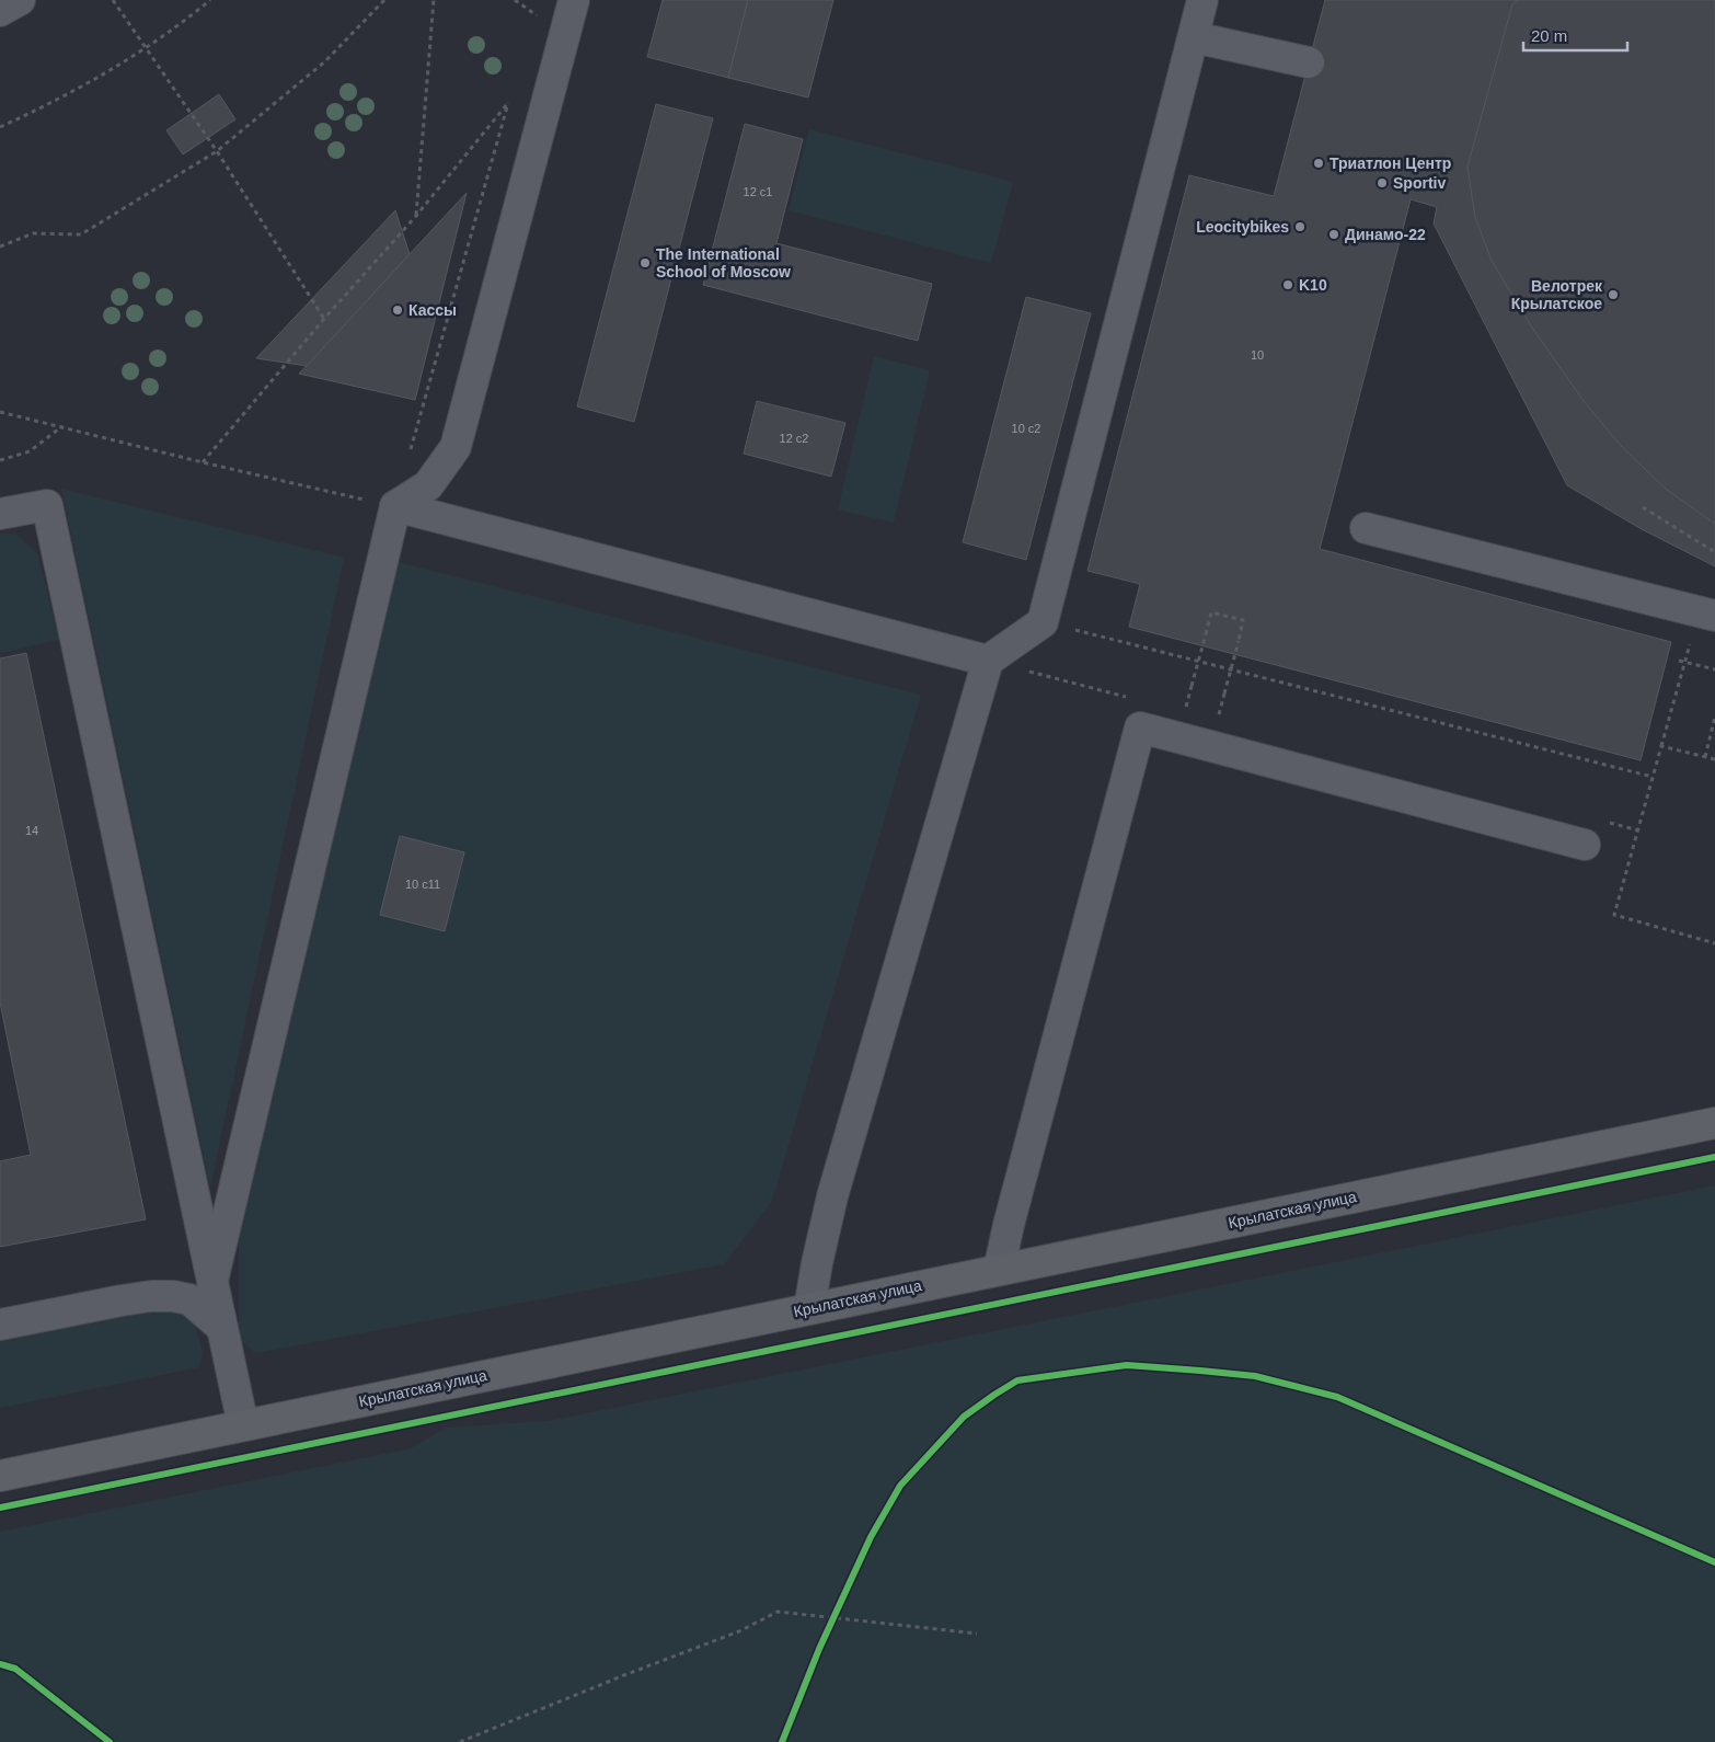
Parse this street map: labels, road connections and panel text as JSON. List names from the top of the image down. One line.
{"streets":{"main road":["Крылатская улица"]},"places":["Триатлон Центр","Sportiv","Leocitybikes","Динамо-22","The International School of Moscow","K10","Велотрек Крылатское","Кассы"],"house_numbers":["12 с1","10","10 с2","12 с2","14","10 с11"],"scale_bar":"20 m"}
